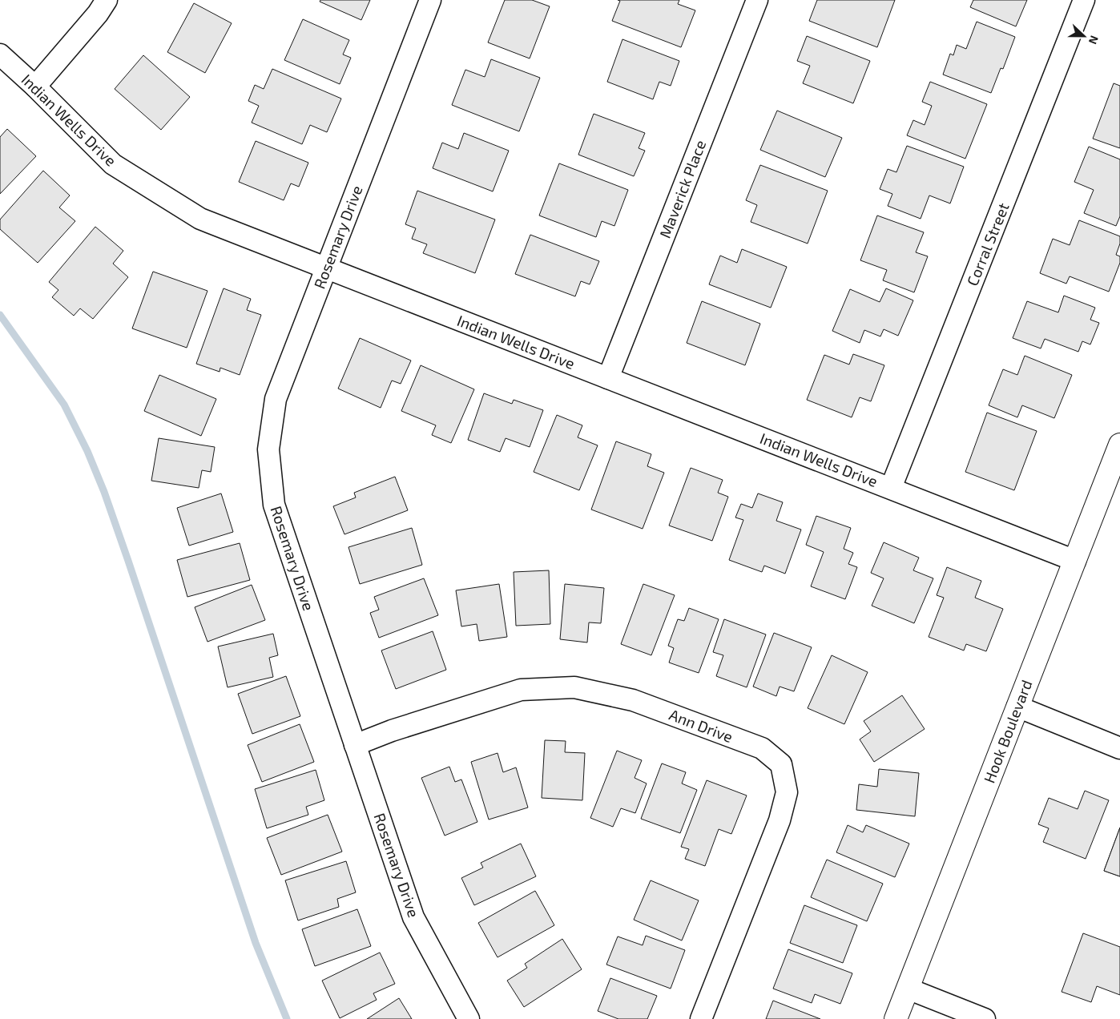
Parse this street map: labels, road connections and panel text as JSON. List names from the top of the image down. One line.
{"streets":{"main road":["Hook Boulevard"],"street":["Indian Wells Drive","Maverick Place","Rosemary Drive","Corral Street","Ann Drive"]},"crossings":[["Indian Wells Drive","Maverick Place"],["Indian Wells Drive","Rosemary Drive"],["Indian Wells Drive","Corral Street"],["Indian Wells Drive","Hook Boulevard"],["Rosemary Drive","Ann Drive"]],"north":"right"}
